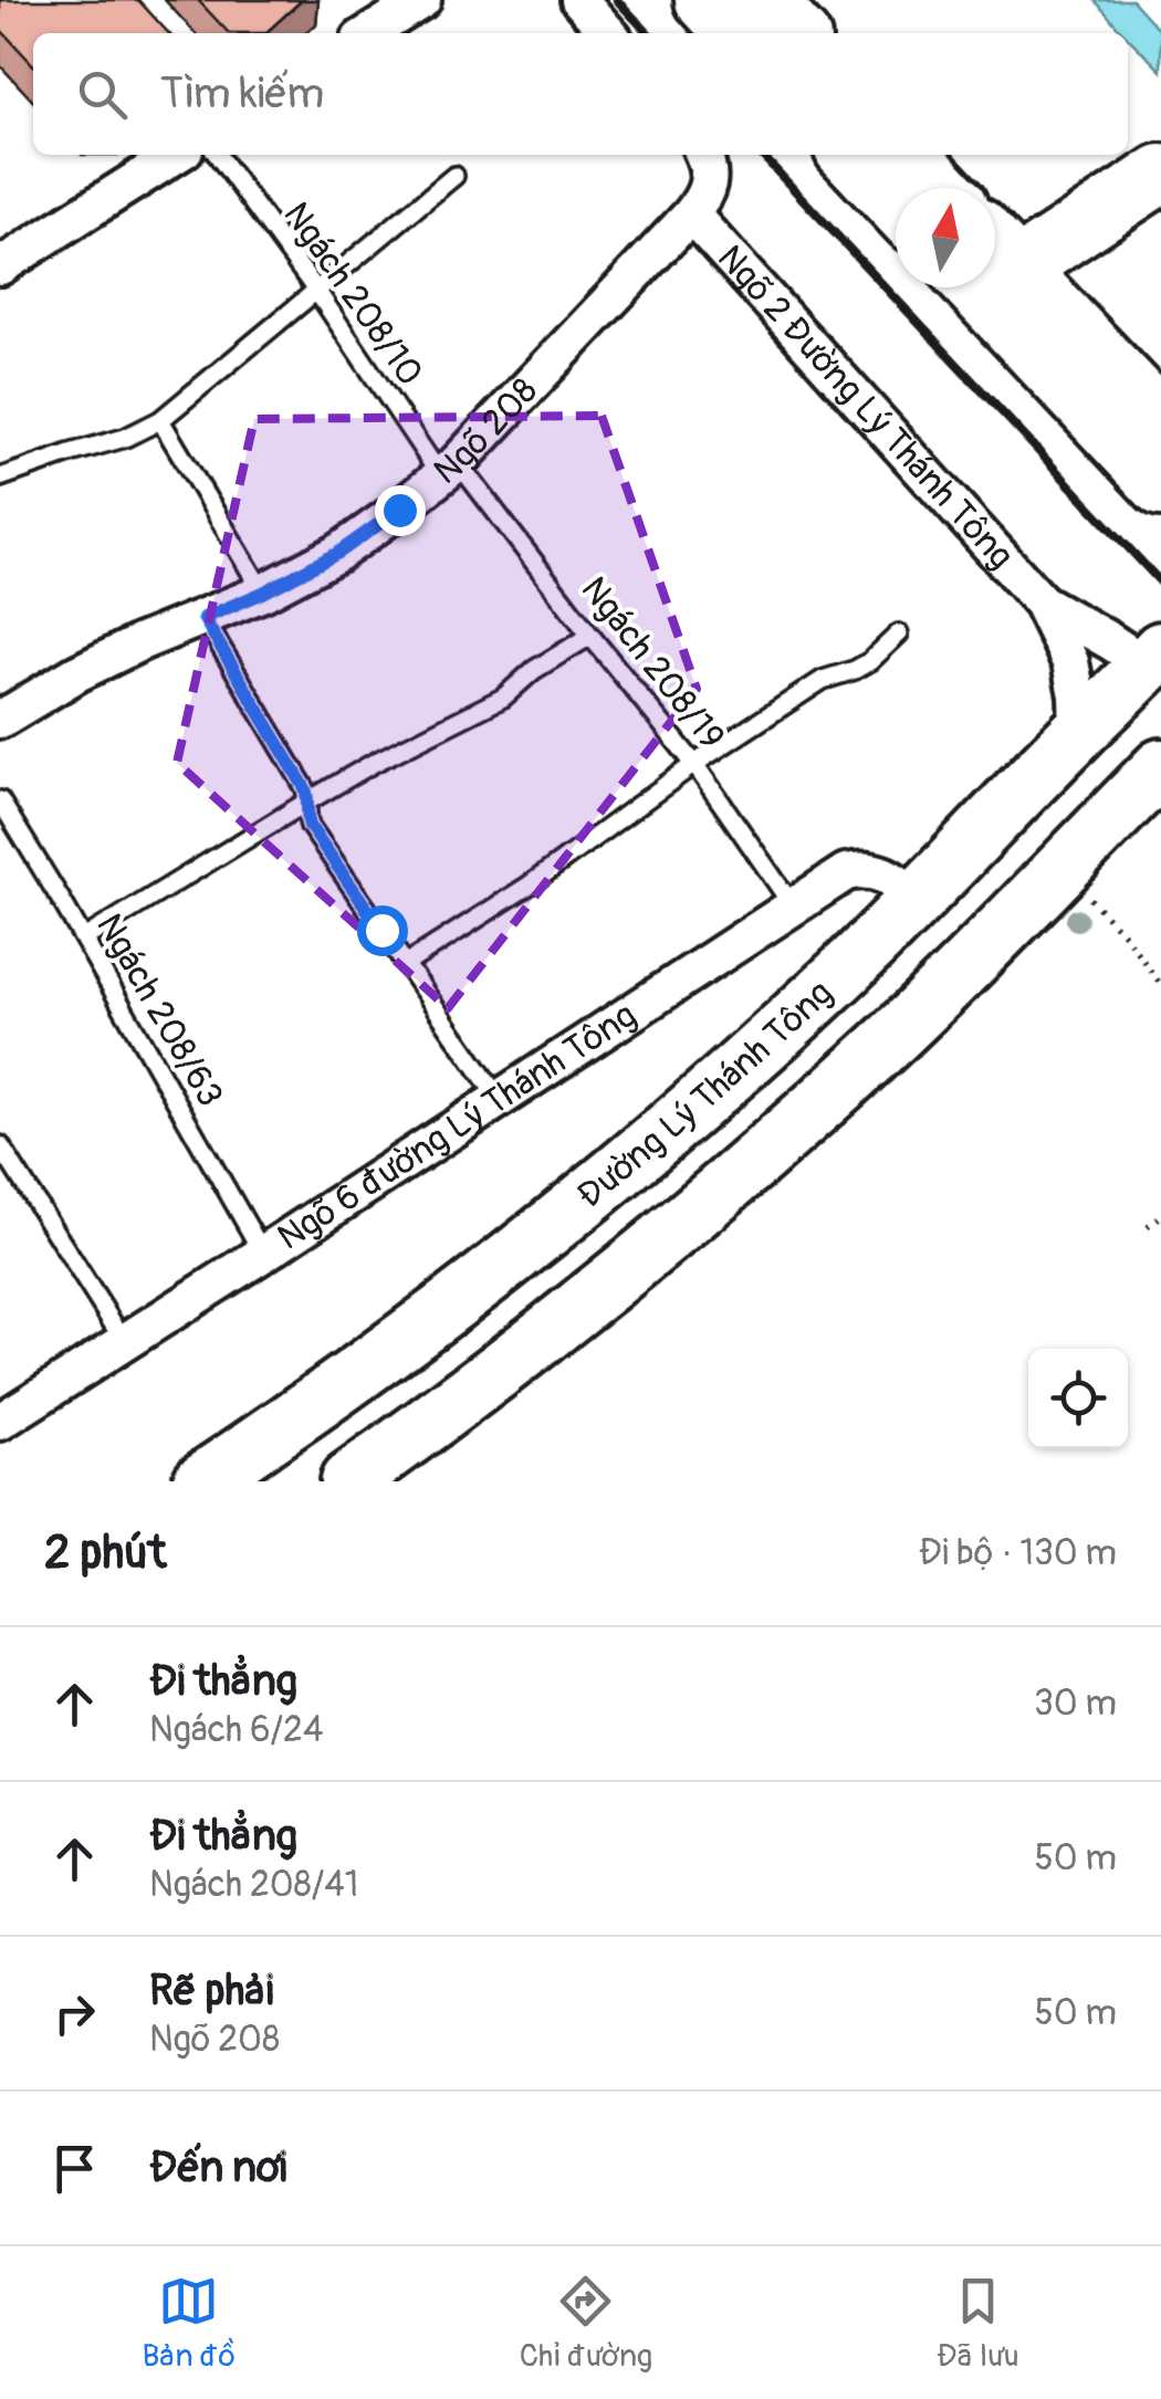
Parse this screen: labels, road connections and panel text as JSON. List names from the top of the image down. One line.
{"streets":{"main road":["Đường Lý Thánh Tông"],"street":["Ngõ 2 Đường Lý Thánh Tông","Ngõ 208","Ngõ 6 đường Lý Thánh Tông"],"lane":["Ngách 208/10","Ngách 208/19","Ngách 208/63"]},"crossings":[["Ngách 208/10","Ngõ 208"],["Ngách 208/10","Ngách 208/19"],["Ngõ 2 Đường Lý Thánh Tông","Ngõ 208"],["Ngõ 2 Đường Lý Thánh Tông","Đường Lý Thánh Tông"],["Ngõ 208","Ngách 208/19"],["Ngách 208/19","Ngõ 6 đường Lý Thánh Tông"],["Ngách 208/63","Ngõ 6 đường Lý Thánh Tông"],["Đường Lý Thánh Tông","Ngõ 6 đường Lý Thánh Tông"]],"north":"top","page":{"search":"Tìm kiếm","heading":["2 phút","Đi bộ · 130 m"],"list":[["Đi thẳng","Ngách 6/24","30 m"],["Đi thẳng","Ngách 208/41","50 m"],["Rẽ phải","Ngõ 208","50 m"],"Đến nơi"],"nav":["Bản đồ","Chỉ đường","Đã lưu"]}}
